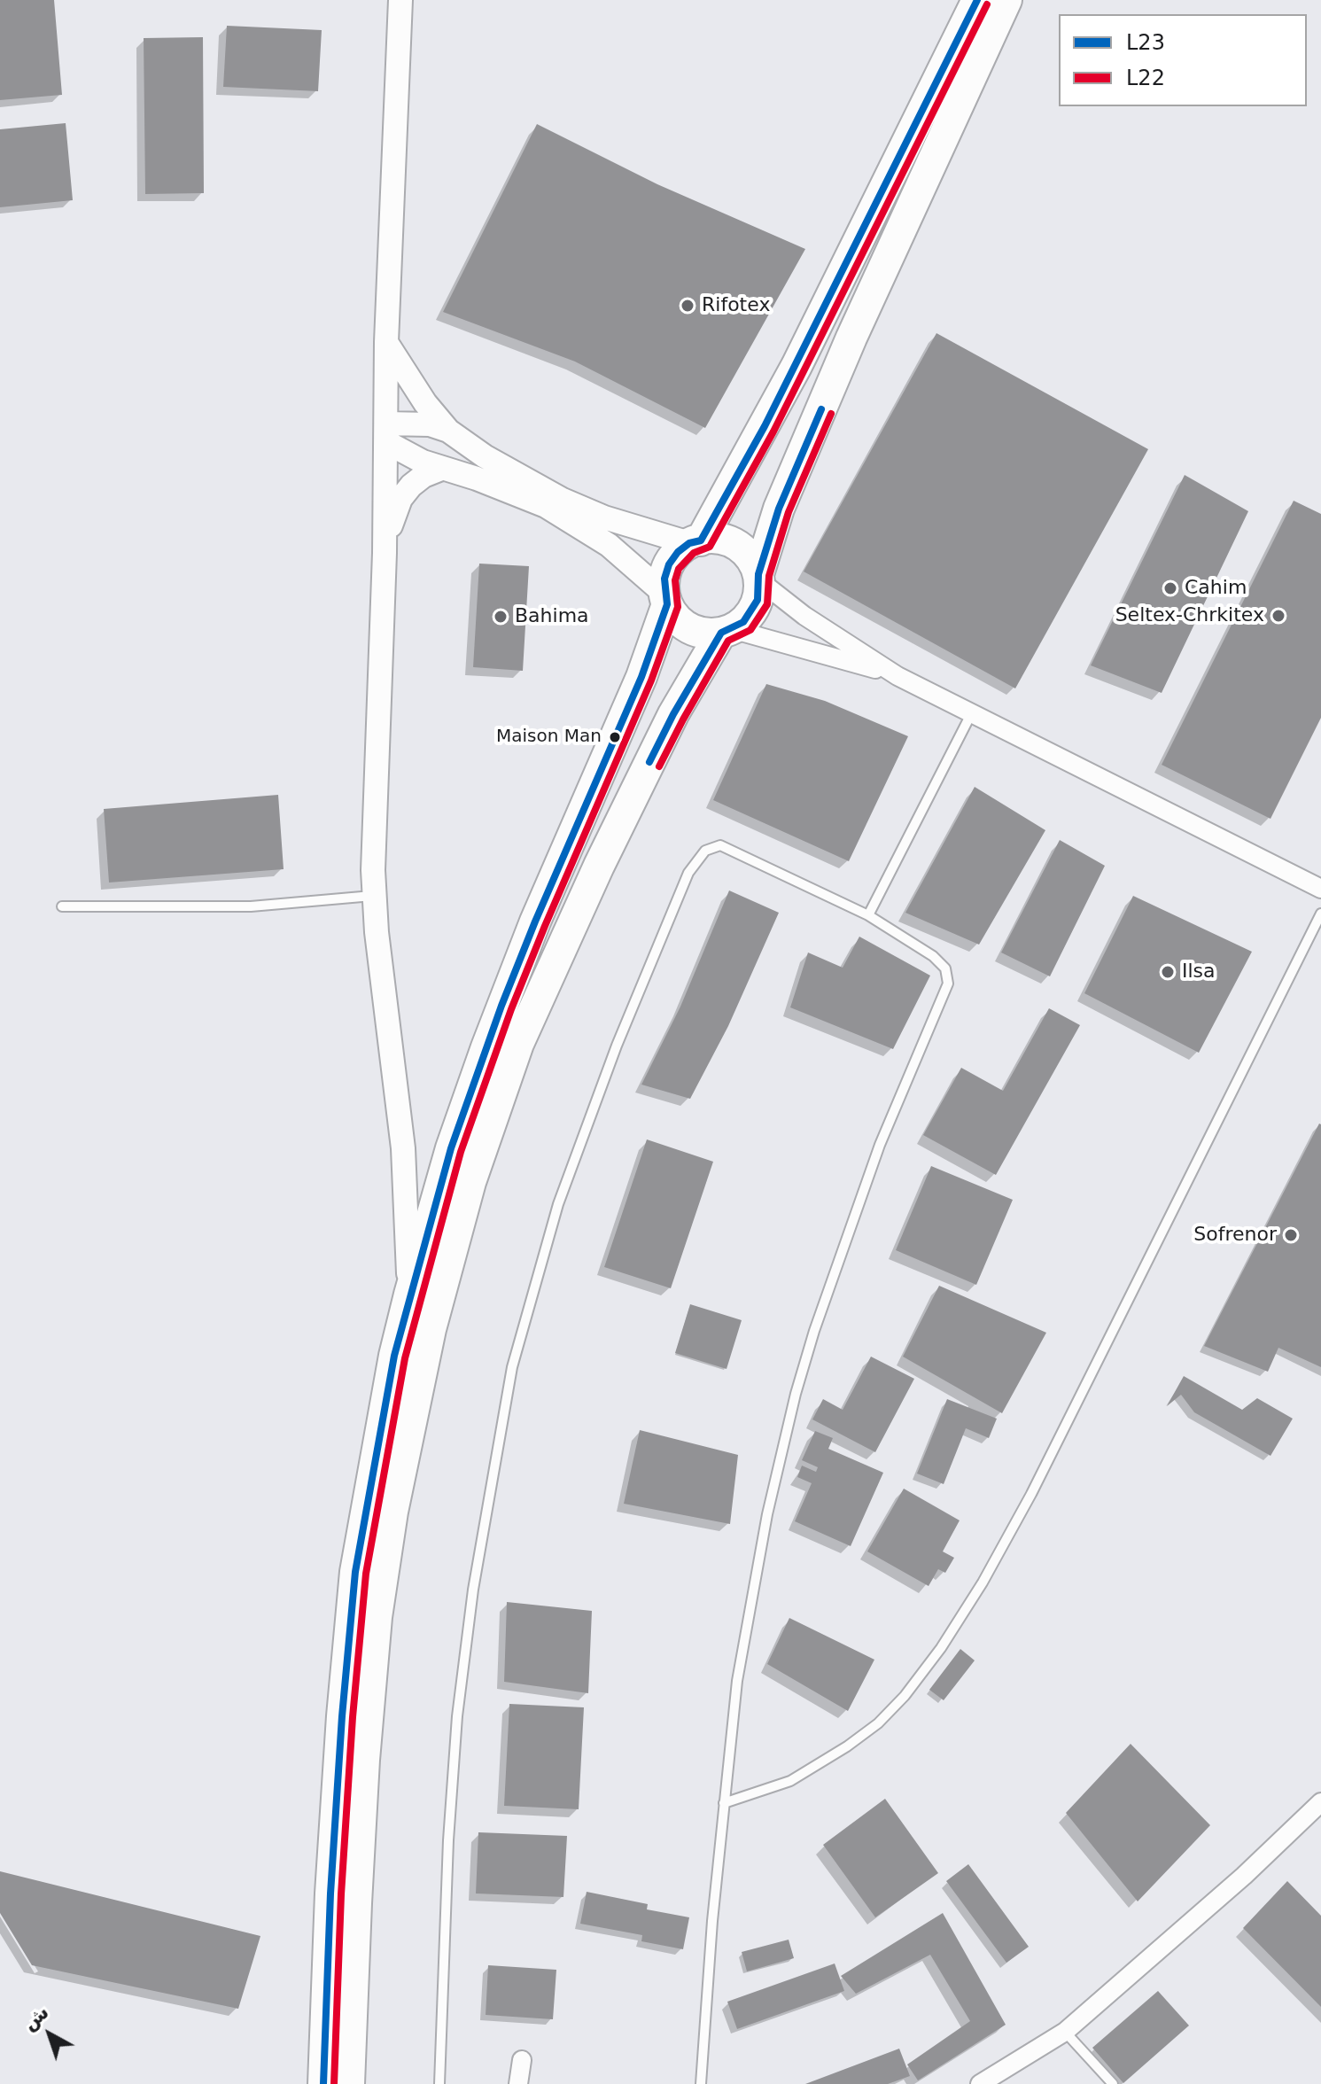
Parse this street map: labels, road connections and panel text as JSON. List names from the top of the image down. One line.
{"places":["Rifotex","Cahim","Seltex-Chrkitex","Bahima","Maison Man","Ilsa","Sofrenor"],"lines":["transit line L23","transit line L22"],"legend":["L23","L22"],"north":"top left"}
